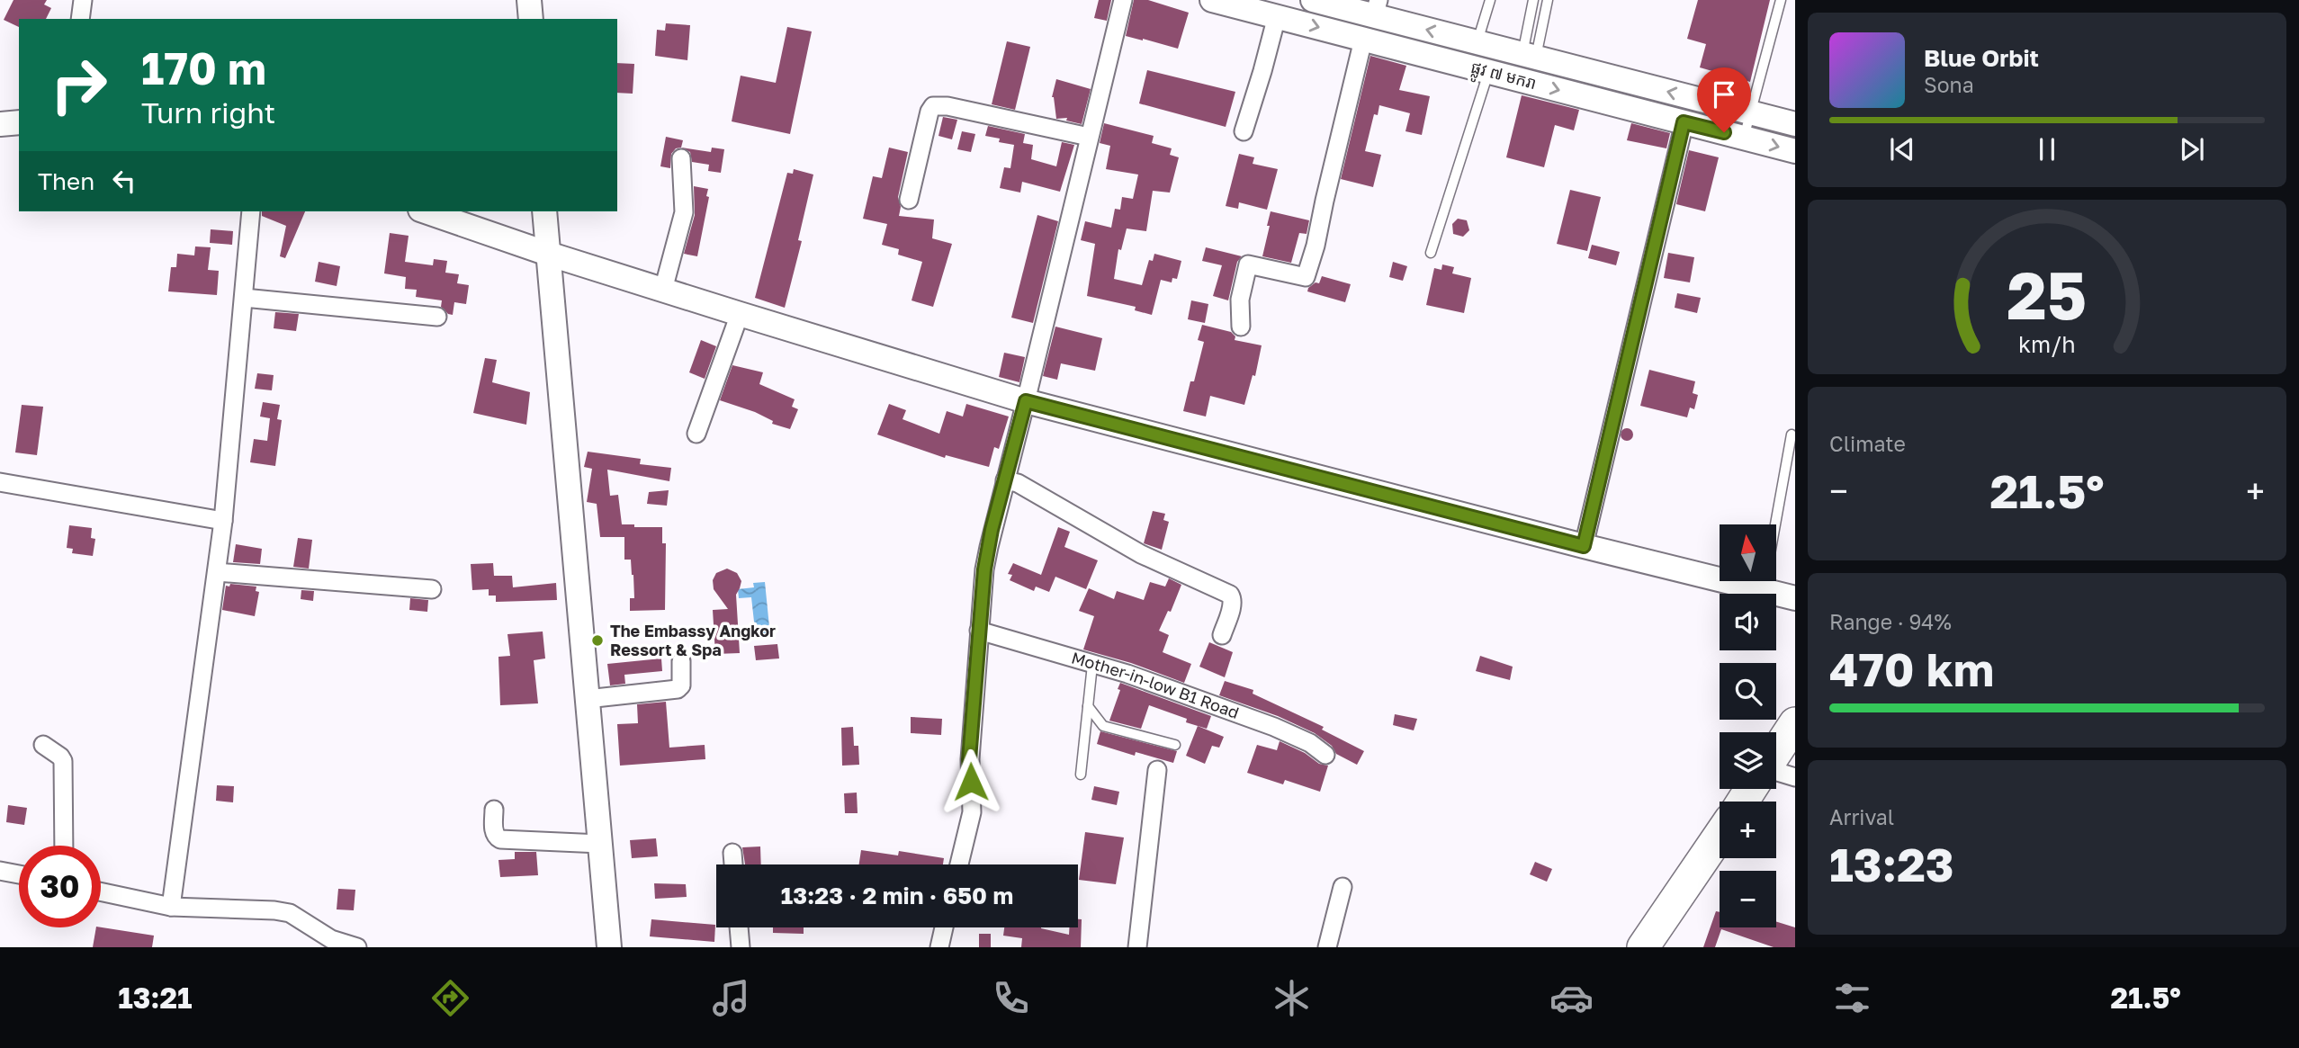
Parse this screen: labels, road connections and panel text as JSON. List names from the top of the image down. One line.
{"streets":{"street":["ផ្លូវ ៧ មករា","Mother-in-low B1 Road"]},"places":["The Embassy Angkor Ressort & Spa"],"north":"top","page":{"turn":["170 m","Turn right"],"song":["Blue Orbit","Sona"],"then":"Then","tile":["Climate",["Range · 94%","470 km"],["Arrival","13:23"]],"heat":["−","21.5°","+"],"map_buttons":["+","−"],"limit":"30","trip":"13:23 · 2 min · 650 m","tabs":["13:21","21.5°"],"gauge":["25","km/h"]}}
